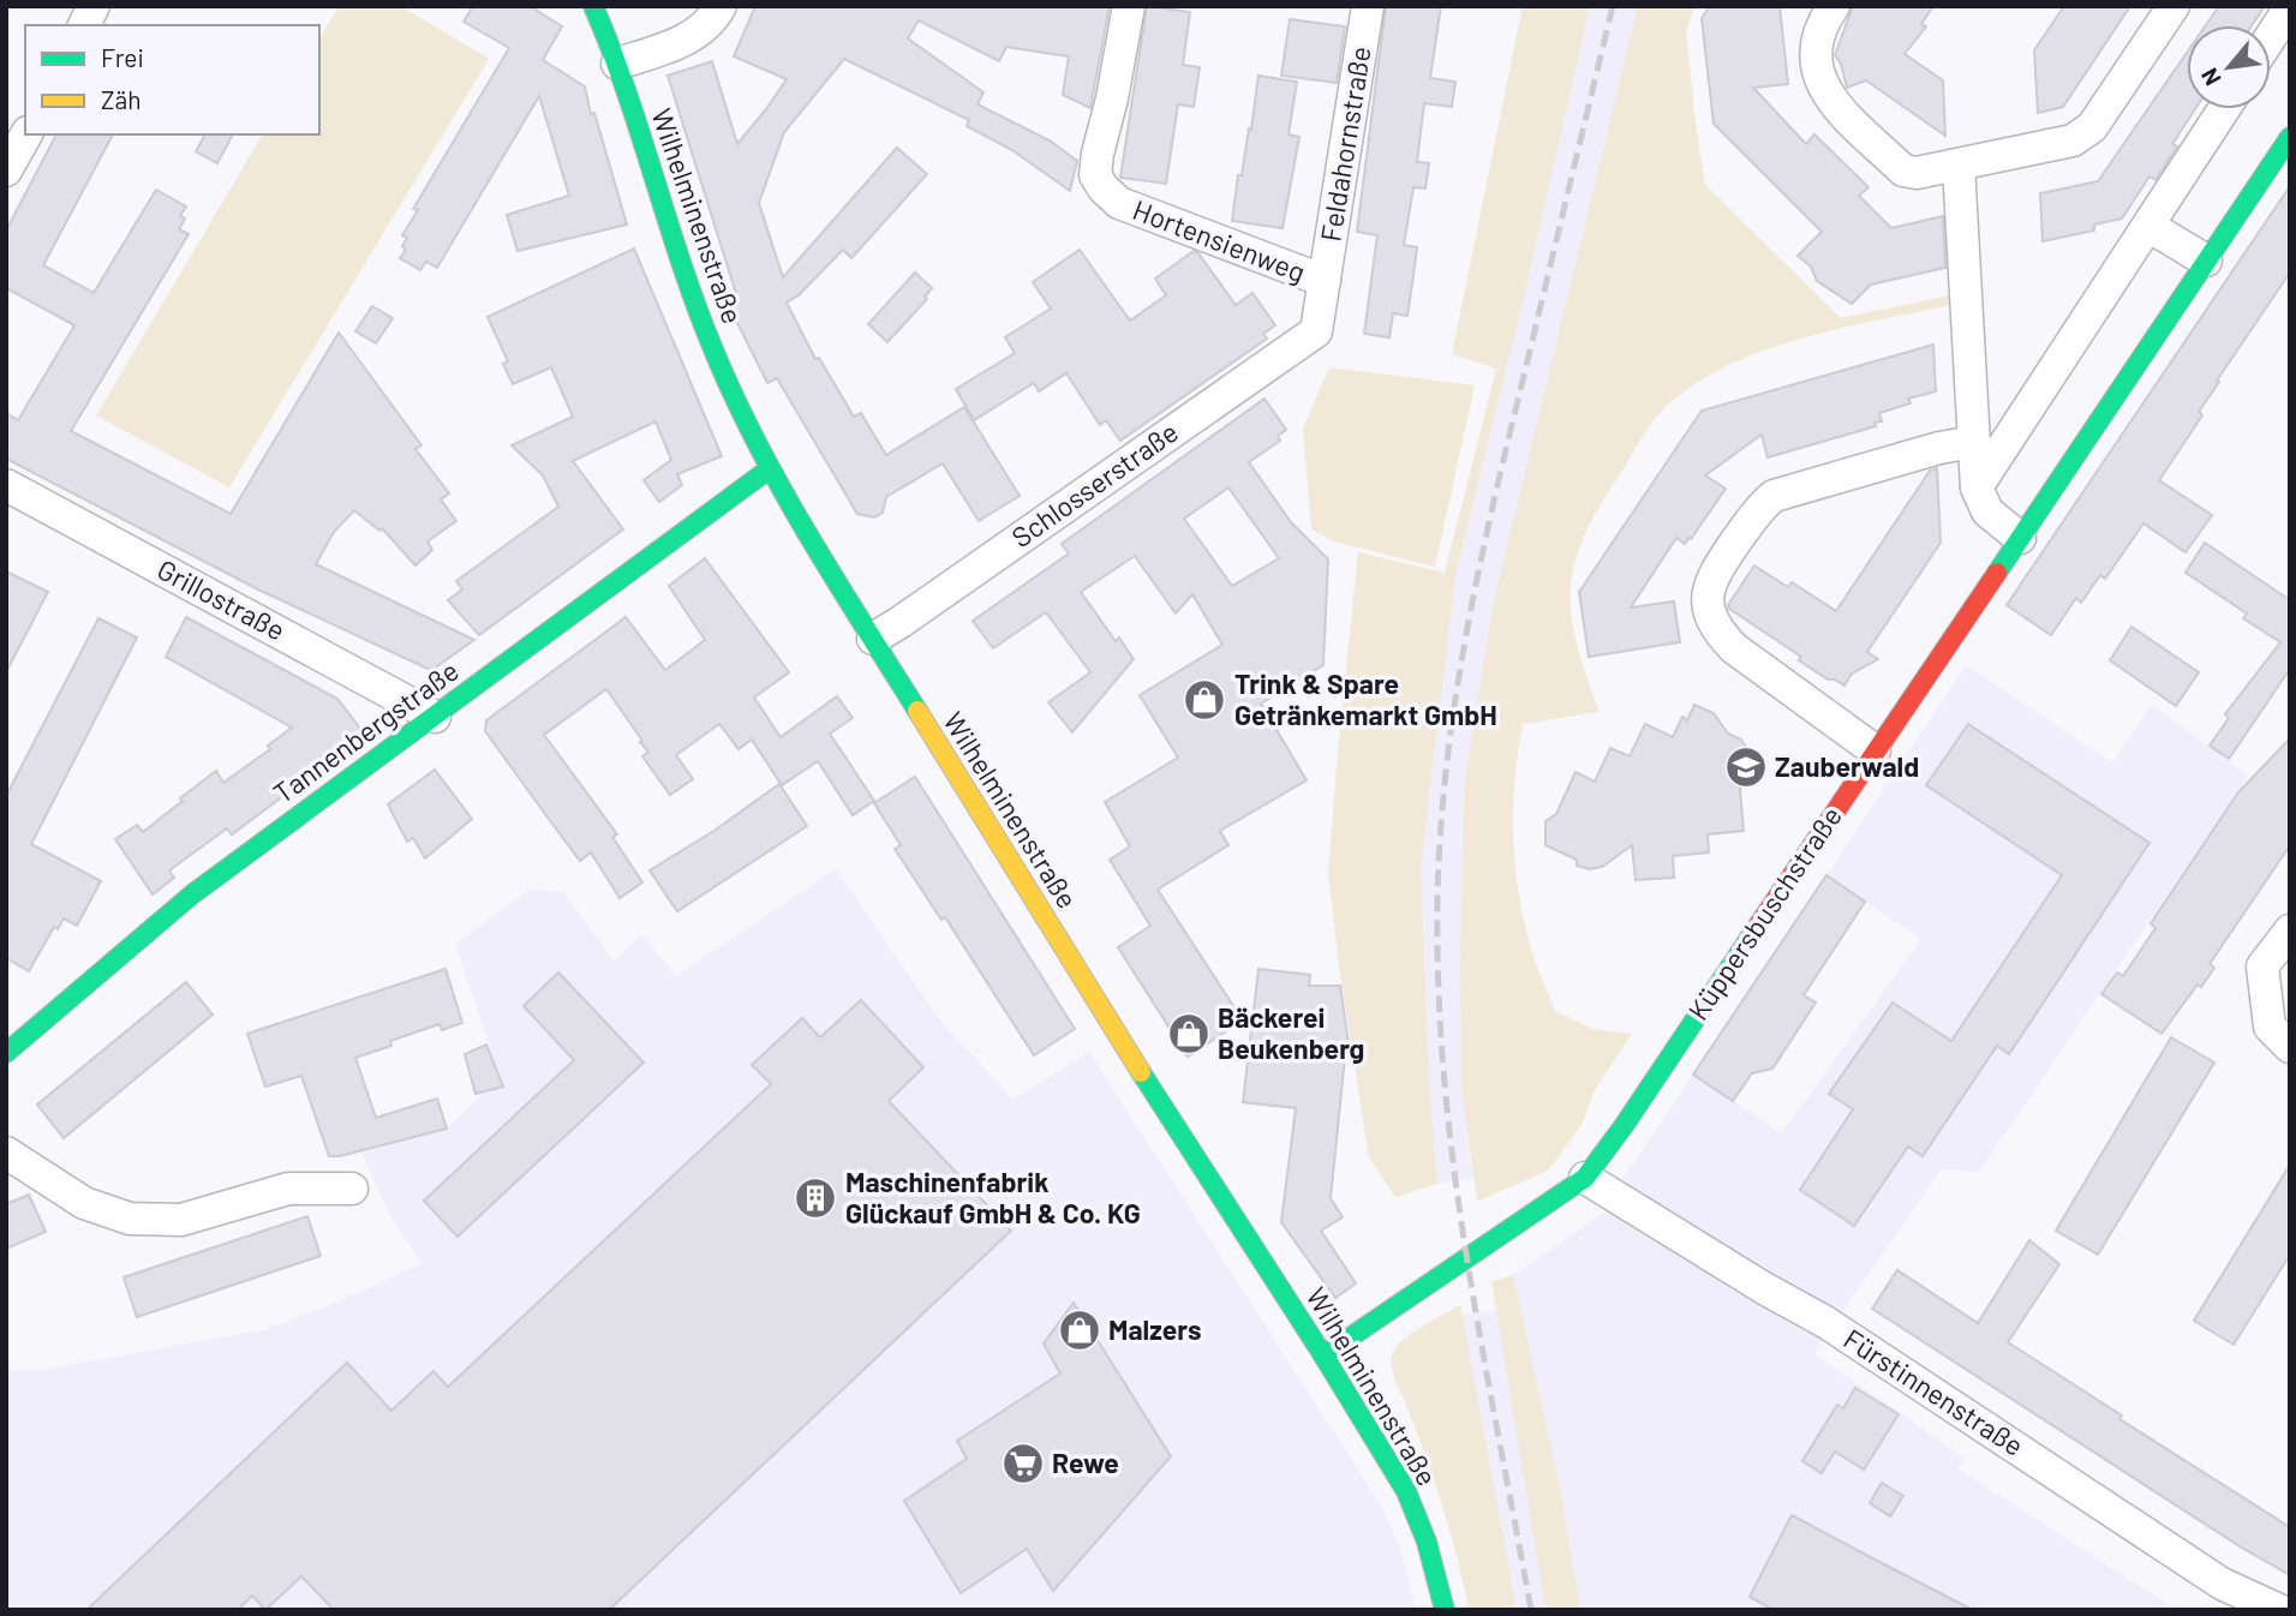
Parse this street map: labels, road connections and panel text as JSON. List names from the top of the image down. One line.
{"streets":{"street":["Feldahornstraße","Wilhelminenstraße","Hortensienweg","Schlosserstraße","Grillostraße","Tannenbergstraße","Küppersbuschstraße","Fürstinnenstraße"]},"crossings":[["Feldahornstraße","Hortensienweg"],["Feldahornstraße","Schlosserstraße"],["Wilhelminenstraße","Schlosserstraße"],["Wilhelminenstraße","Tannenbergstraße"],["Wilhelminenstraße","Küppersbuschstraße"],["Grillostraße","Tannenbergstraße"],["Küppersbuschstraße","Fürstinnenstraße"]],"places":{"shop":["Trink & Spare Getränkemarkt GmbH","Bäckerei Beukenberg","Malzers"],"school or university":["Zauberwald"],"building":["Maschinenfabrik Glückauf GmbH & Co. KG"],"supermarket":["Rewe"]},"legend":["Frei","Zäh"],"north":"bottom left"}
